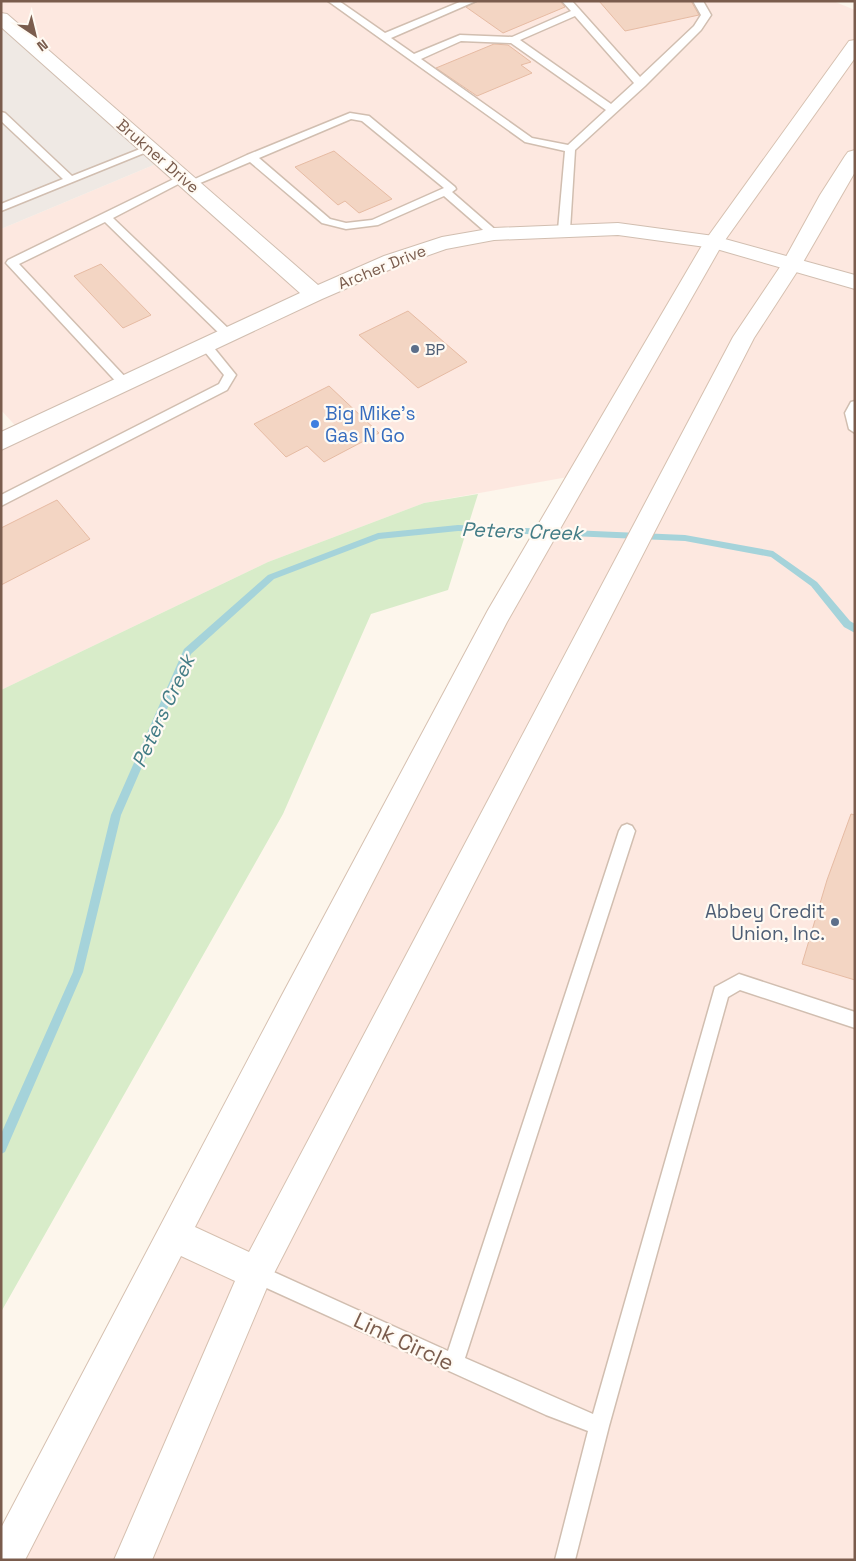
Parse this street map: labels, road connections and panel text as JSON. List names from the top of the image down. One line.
{"streets":{"main road":["Brukner Drive","Archer Drive"],"lane":["Link Circle"]},"crossings":[["Brukner Drive","Archer Drive"]],"water":["Peters Creek"],"places":["BP","Big Mike's Gas N Go","Abbey Credit Union, Inc."],"north":"bottom right"}
